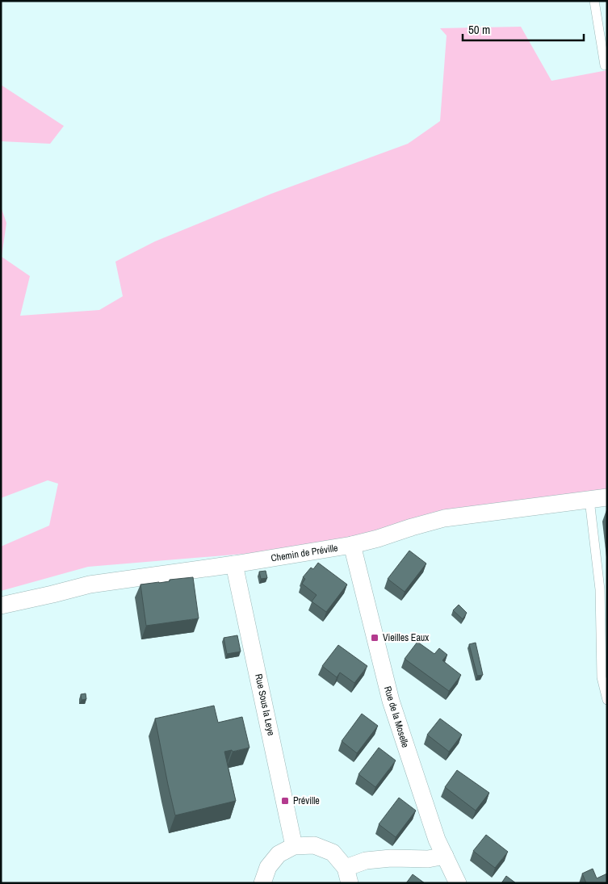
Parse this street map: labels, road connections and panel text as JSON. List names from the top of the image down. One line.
{"streets":{"street":["Chemin de Préville","Rue Sous la Leye","Rue de la Moselle"]},"crossings":[["Chemin de Préville","Rue Sous la Leye"],["Chemin de Préville","Rue de la Moselle"]],"places":{"transit":["Vieilles Eaux","Préville"]},"scale_bar":"50 m"}
